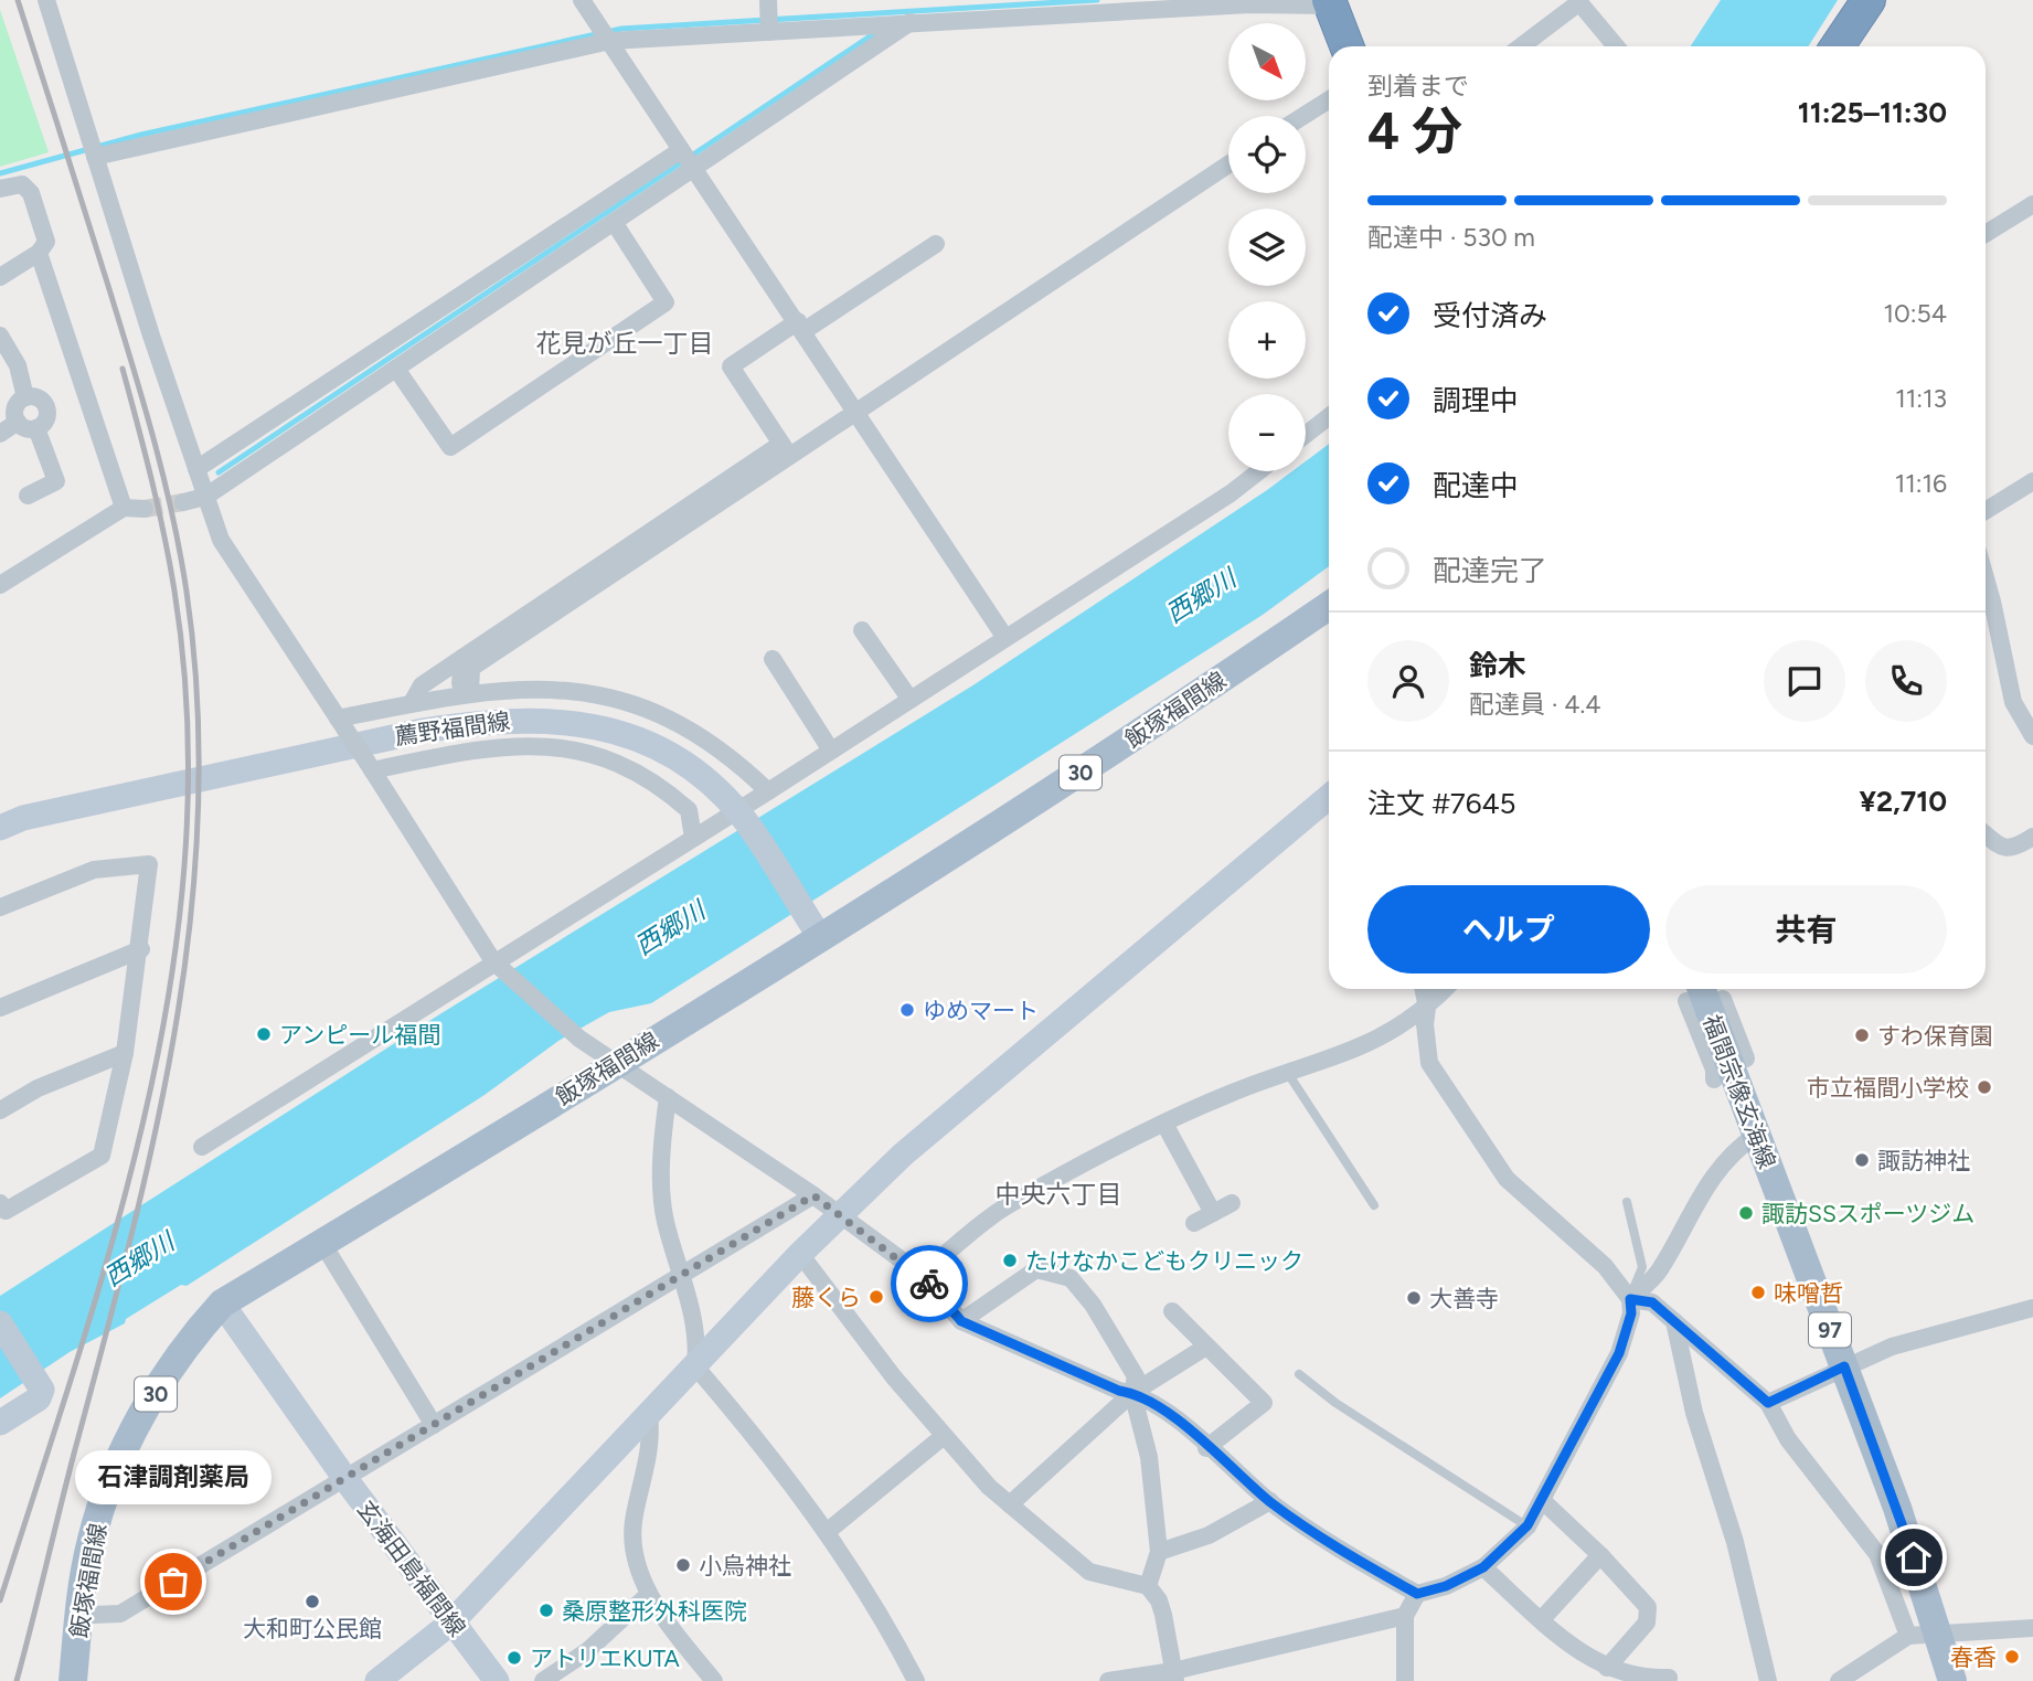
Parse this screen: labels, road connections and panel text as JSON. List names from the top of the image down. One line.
{"streets":{"main road":["飯塚福間線","30","福間宗像玄海線","97"],"street":["薦野福間線","玄海田島福間線"]},"crossings":[["飯塚福間線","薦野福間線"],["飯塚福間線","玄海田島福間線"]],"districts":["花見が丘一丁目","中央六丁目"],"water":["西郷川"],"places":["ゆめマート","アンピール福間","すわ保育園","市立福間小学校","諏訪神社","諏訪SSスポーツジム","たけなかこどもクリニック","味噌哲","藤くら","大善寺","小烏神社","石津調剤薬局","大和町公民館","桑原整形外科医院","春香","アトリエKUTA"],"north":"bottom right","page":{"map_buttons":["+","−"],"heading":["4 分","到着まで","11:25–11:30"],"panel":["鈴木","配達員 · 4.4","注文 #7645","¥2,710"],"bar":"配達中 · 530 m","list":[["受付済み","10:54"],["調理中","11:13"],["配達中","11:16"],"配達完了"],"buttons":["ヘルプ","共有"],"bubble":"石津調剤薬局"}}
